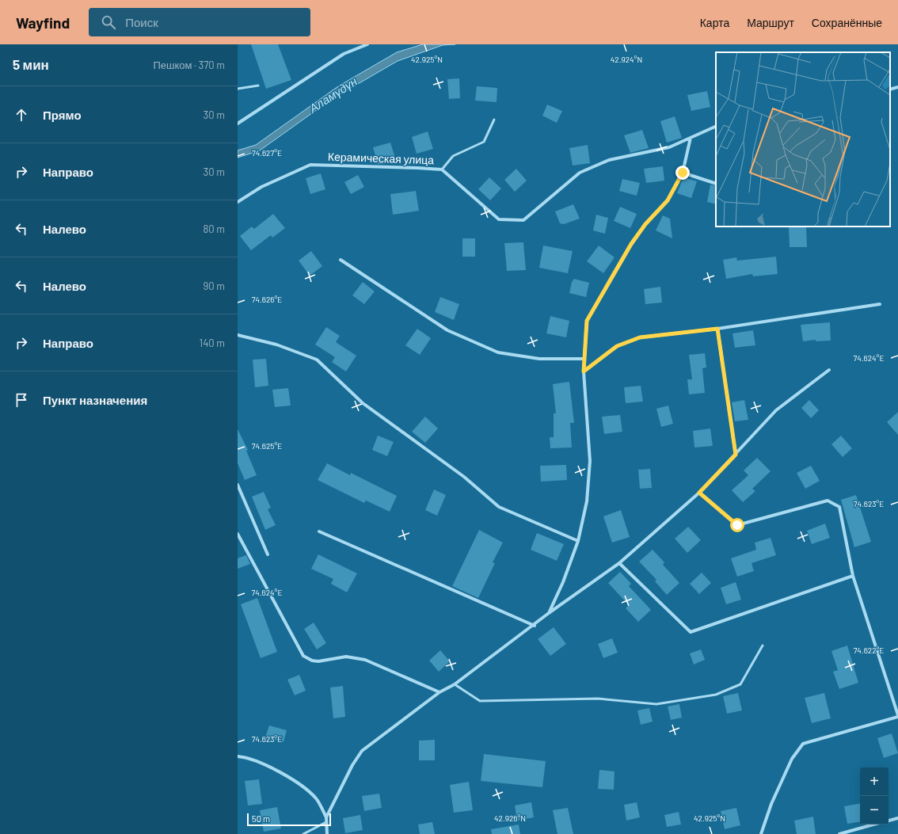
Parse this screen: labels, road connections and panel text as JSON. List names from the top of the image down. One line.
{"streets":{"street":["Керамическая улица"]},"water":["Аламүдүн"],"scale_bar":"50 m","page":{"header":"Wayfind","search":"Поиск","nav":["Карта","Маршрут","Сохранённые"],"heading":["5 мин","Пешком · 370 m"],"list":[["Прямо","30 m"],["Направо","30 m"],["Налево","80 m"],["Налево","90 m"],["Направо","140 m"],"Пункт назначения"],"map_buttons":["+","−"],"scale":"50 m"},"coordinates":["42.925°N","42.924°N","74.627°E","74.626°E","74.624°E","74.625°E","74.623°E","74.622°E","42.926°N"]}
